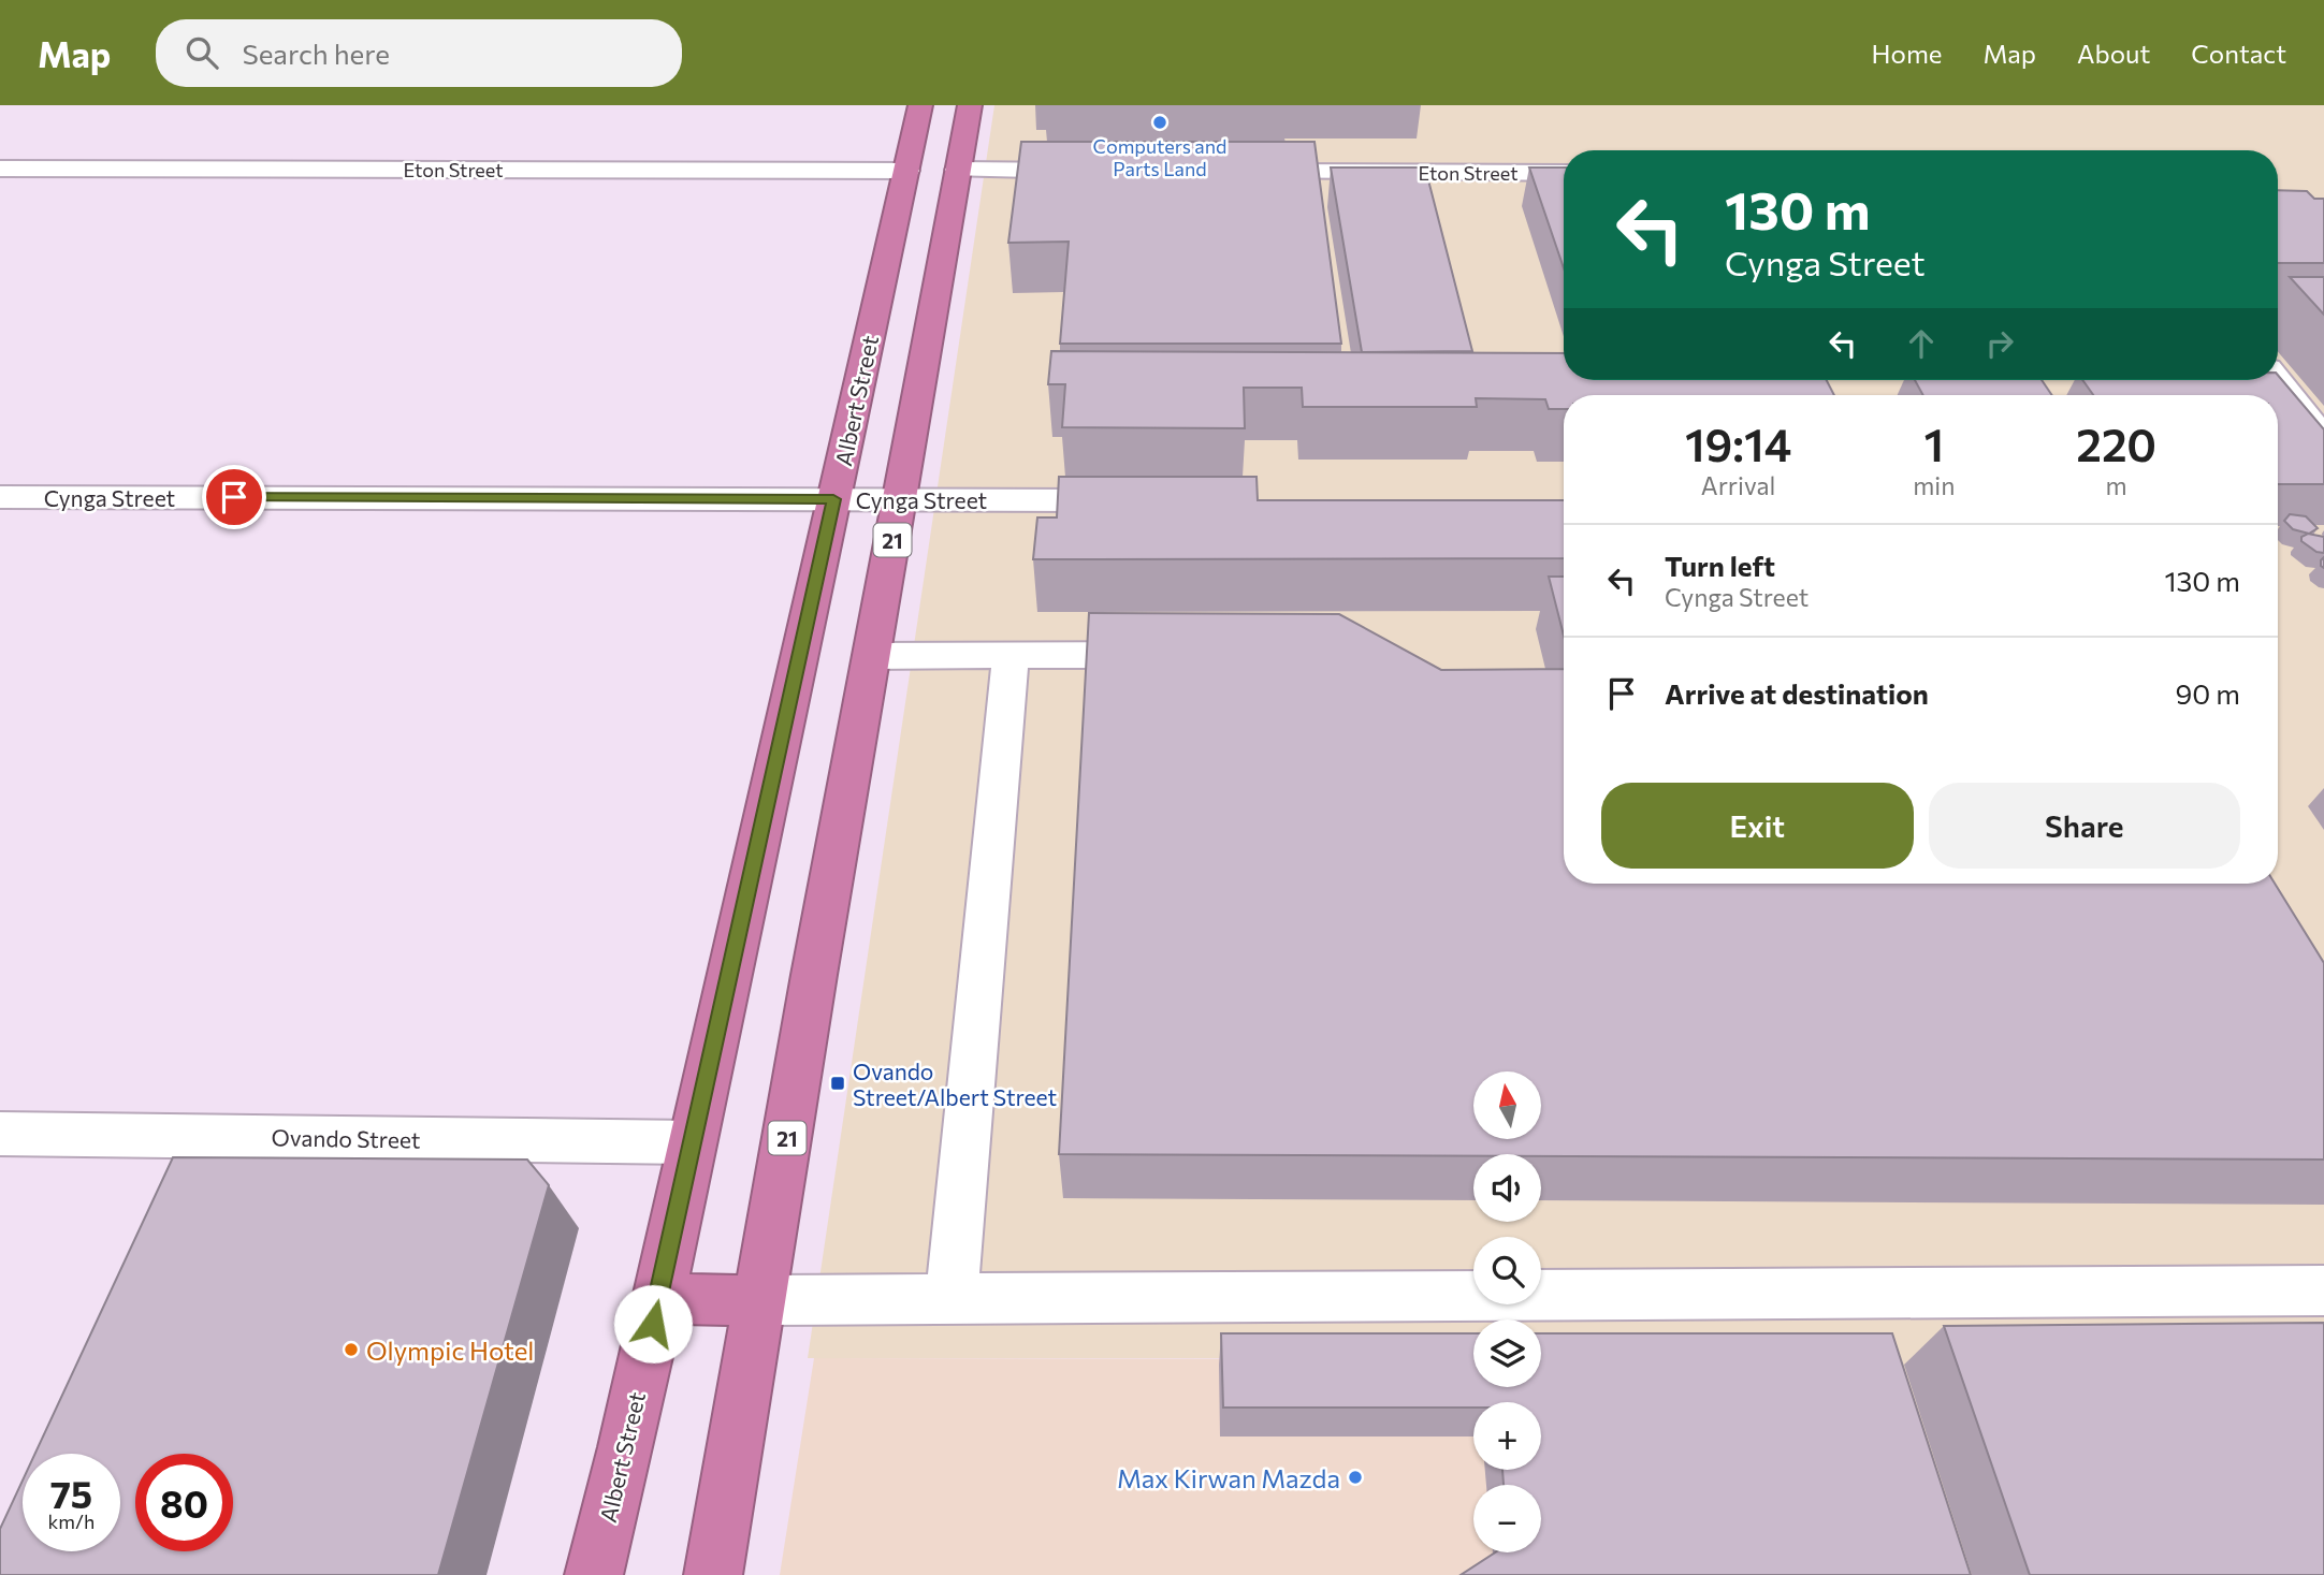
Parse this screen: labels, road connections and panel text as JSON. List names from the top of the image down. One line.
{"streets":{"highway":["Albert Street","21"],"street":["Eton Street","Cynga Street","Ovando Street"]},"crossings":[["Eton Street","Albert Street"],["Albert Street","Cynga Street"],["Albert Street","Ovando Street"],["Cynga Street","21"]],"places":{"other":["Computers and Parts Land","Olympic Hotel","Max Kirwan Mazda"],"transit":["Ovando Street/Albert Street"]},"north":"top","page":{"header":"Map","search":"Search here","nav":["Home","Map","About","Contact"],"turn":["130 m","Cynga Street"],"eta":["19:14","Arrival","1","min","220","m"],"list":[{"name":"Turn left","note":"Cynga Street","value":"130 m"},{"name":"Arrive at destination","value":"90 m"}],"buttons":["Exit","Share"],"map_buttons":["+","−"],"speed":"75 km/h","limit":"80"}}
